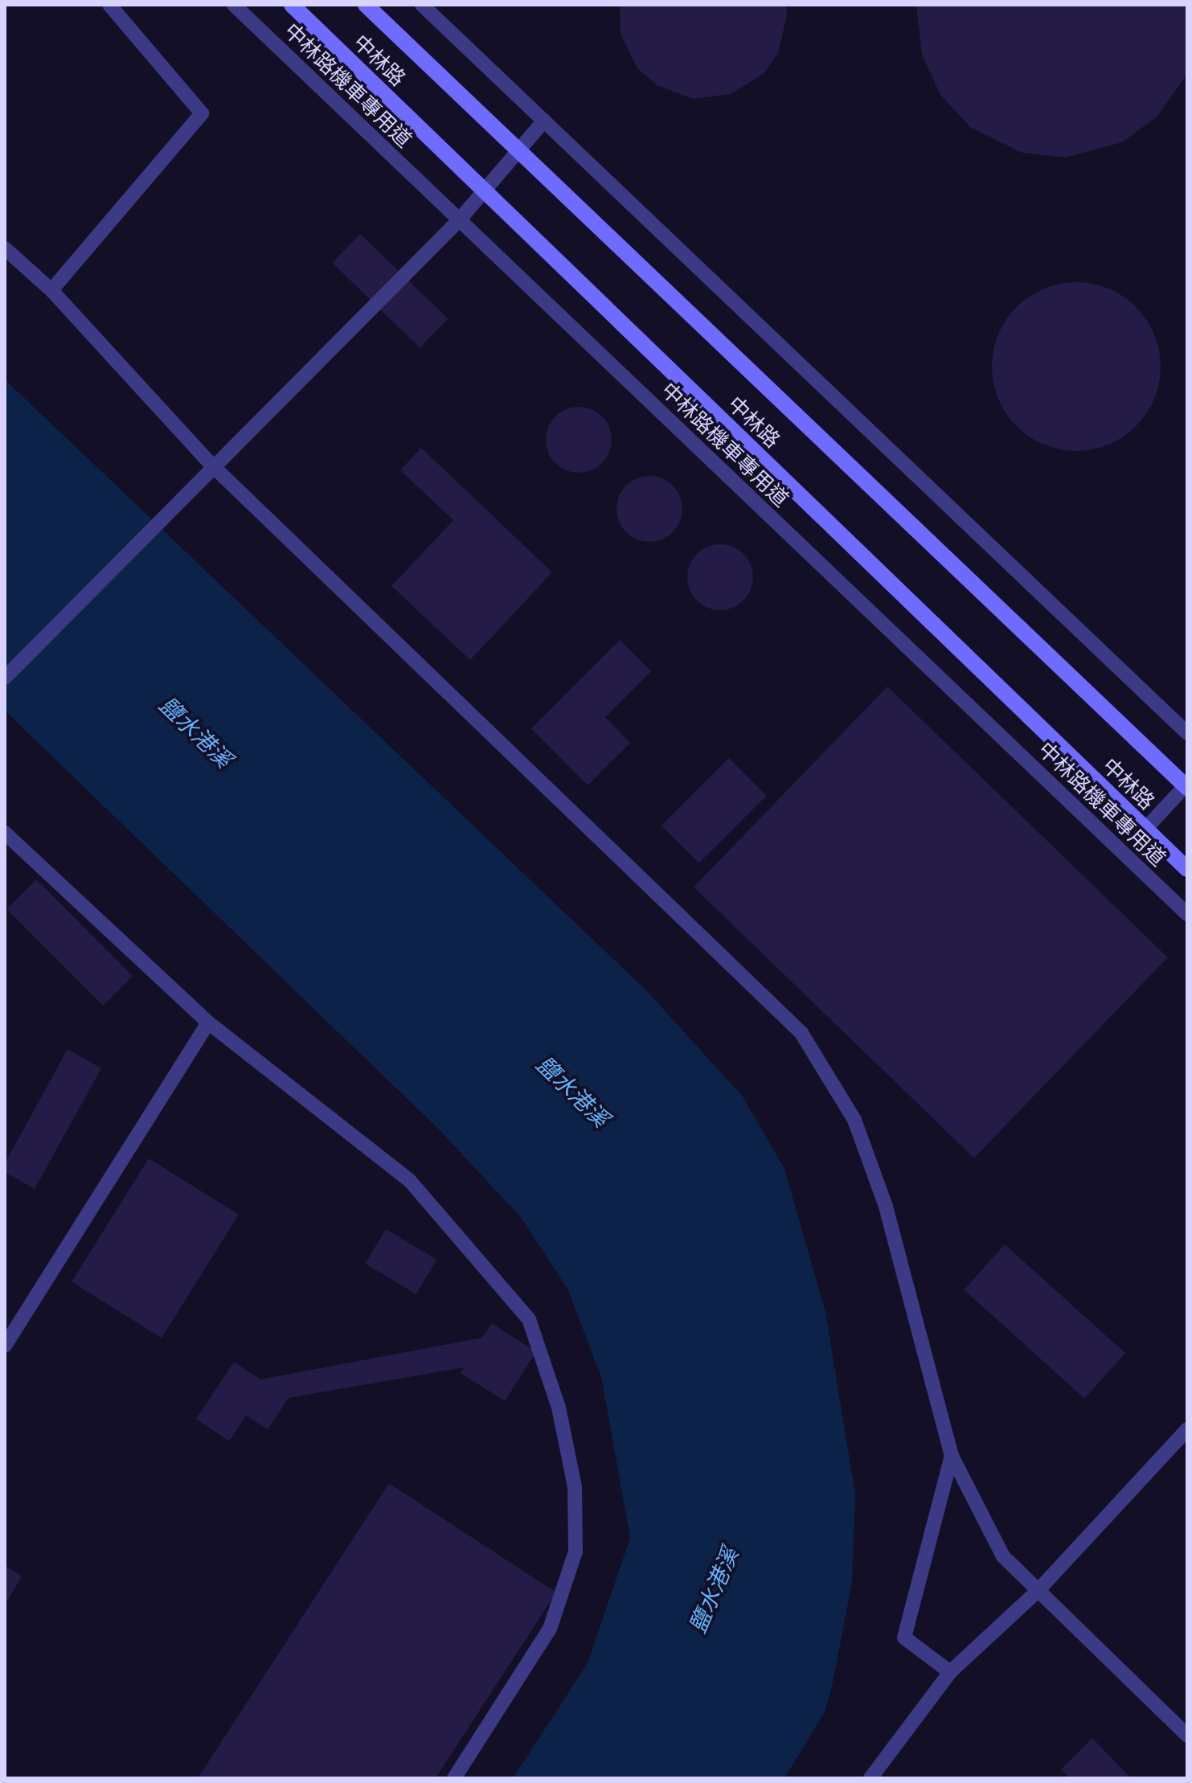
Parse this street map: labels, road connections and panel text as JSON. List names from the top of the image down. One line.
{"streets":{"street":["中林路"],"lane":["中林路機車專用道"]},"water":["鹽水港溪"]}
